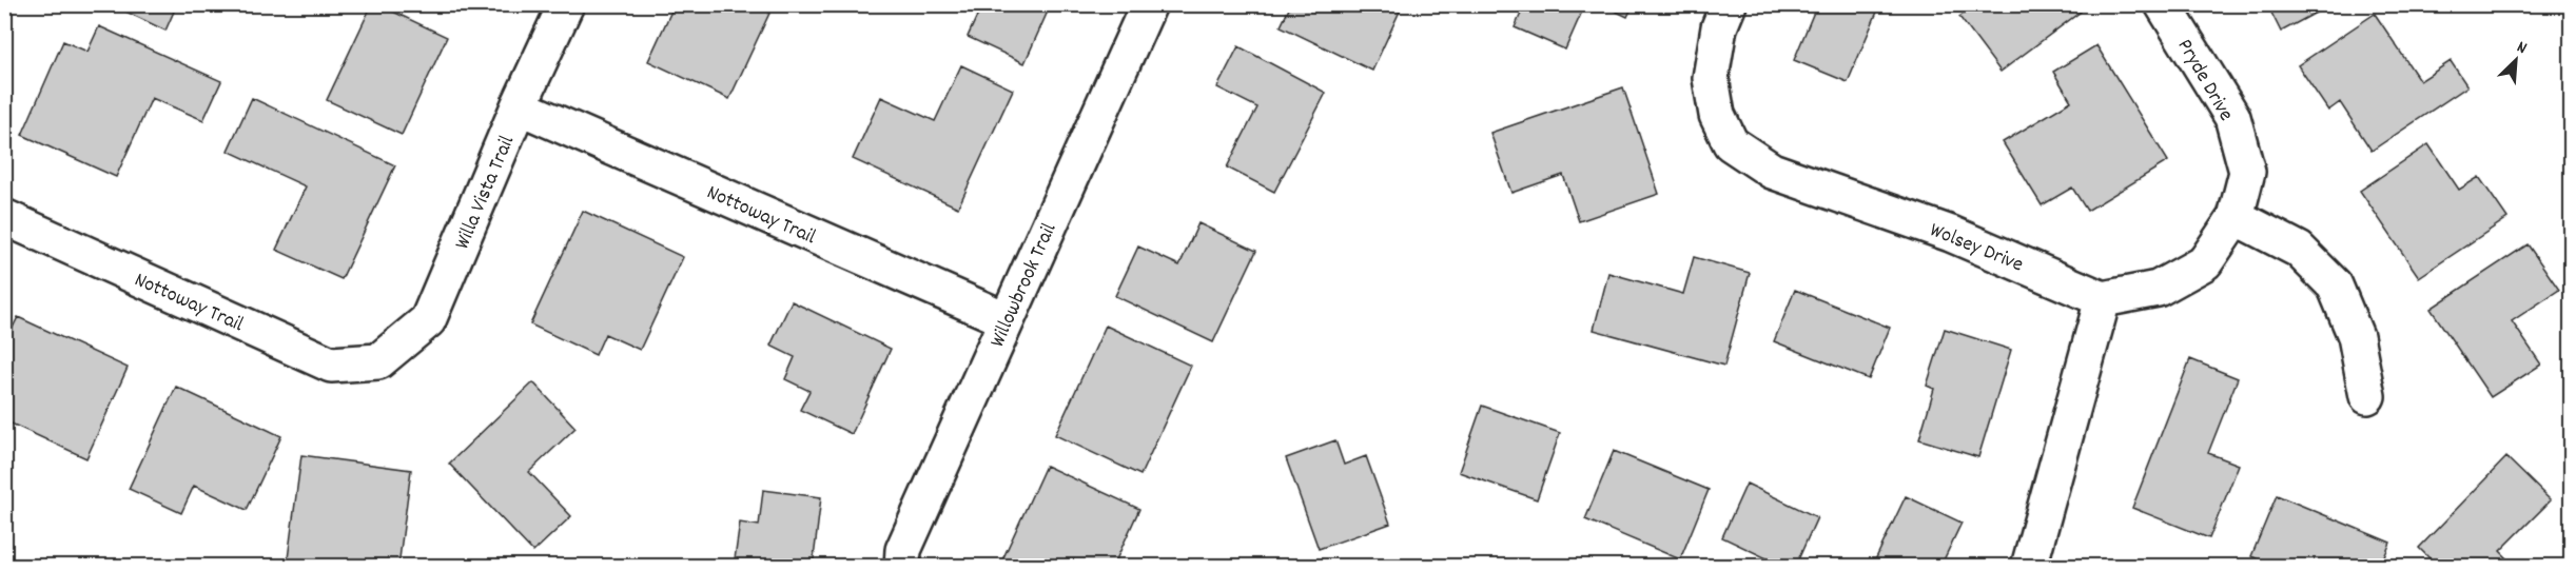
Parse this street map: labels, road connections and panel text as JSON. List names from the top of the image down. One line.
{"streets":{"street":["Pryde Drive","Willa Vista Trail","Nottoway Trail","Wolsey Drive","Willowbrook Trail"]},"crossings":[["Pryde Drive","Wolsey Drive"],["Willa Vista Trail","Nottoway Trail"],["Nottoway Trail","Willowbrook Trail"]],"north":"top right"}
